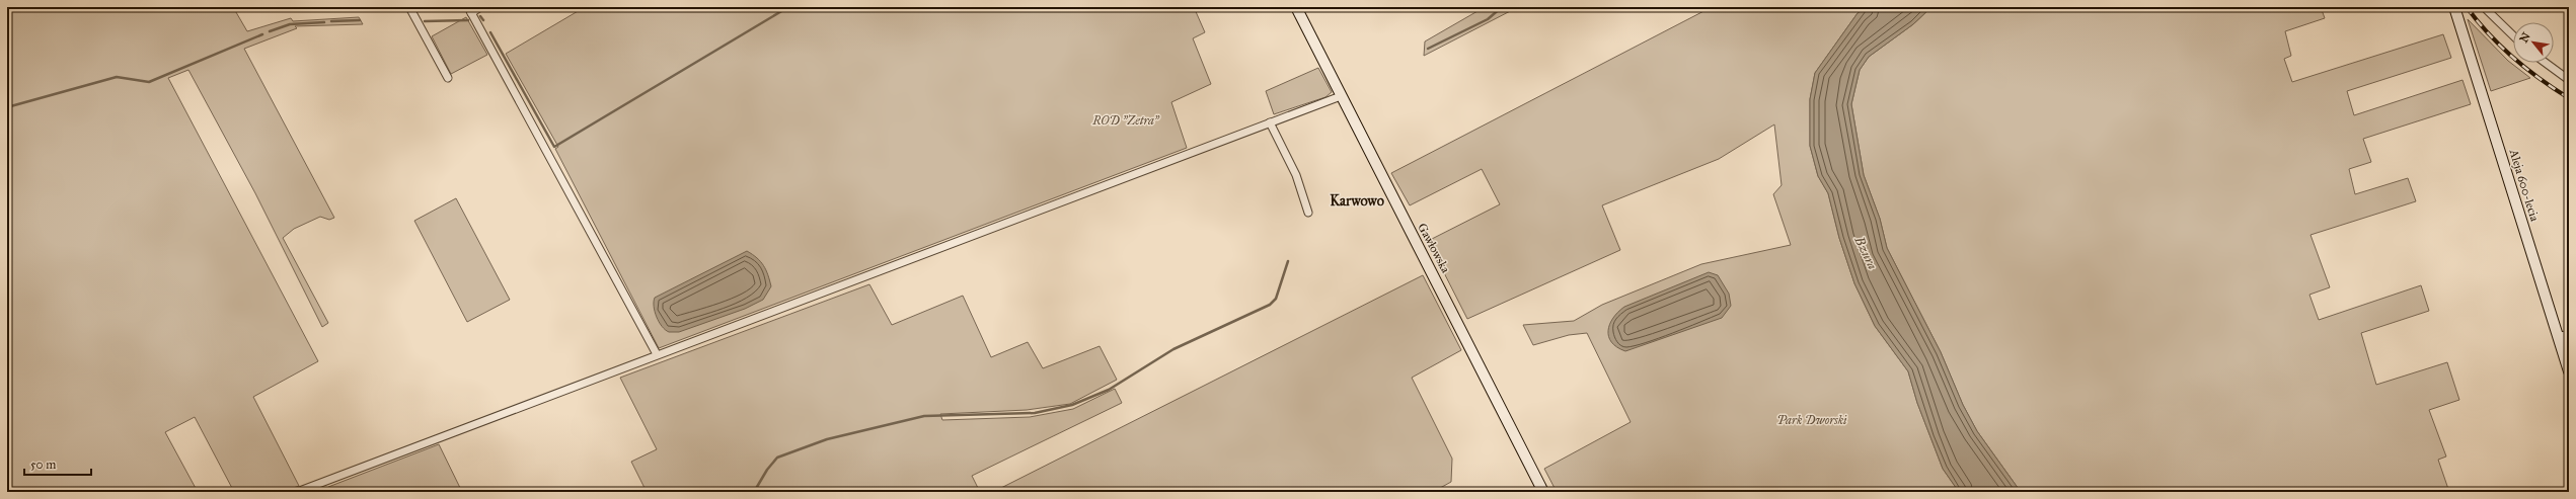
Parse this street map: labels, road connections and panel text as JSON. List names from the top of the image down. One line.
{"streets":{"street":["Aleja 600-lecia","Gawłowska"]},"districts":["Karwowo"],"water":["Bzura"],"parks":["ROD \"Zetra\"","Park Dworski"],"scale_bar":"50 m","north":"top left"}
